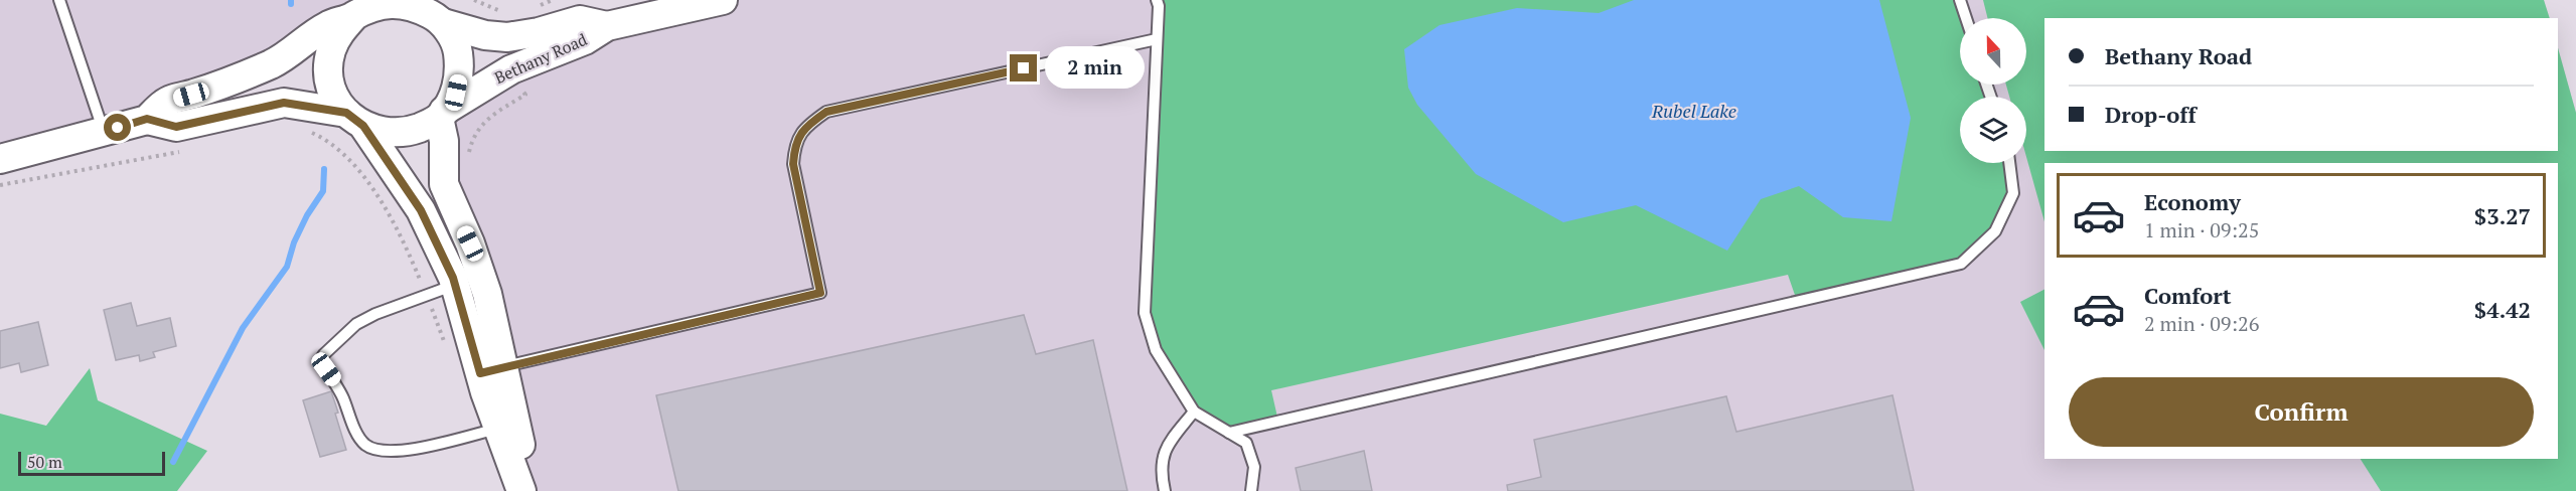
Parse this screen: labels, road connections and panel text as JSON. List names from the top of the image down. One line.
{"streets":{"main road":["Bethany Road"]},"water":["Rubel Lake"],"scale_bar":"50 m","north":"top","page":{"banner":["Bethany Road","Drop-off"],"bubble":"2 min","list":[{"name":"Economy","note":"1 min · 09:25","value":"$3.27"},{"name":"Comfort","note":"2 min · 09:26","value":"$4.42"}],"buttons":"Confirm","scale":"50 m"}}
